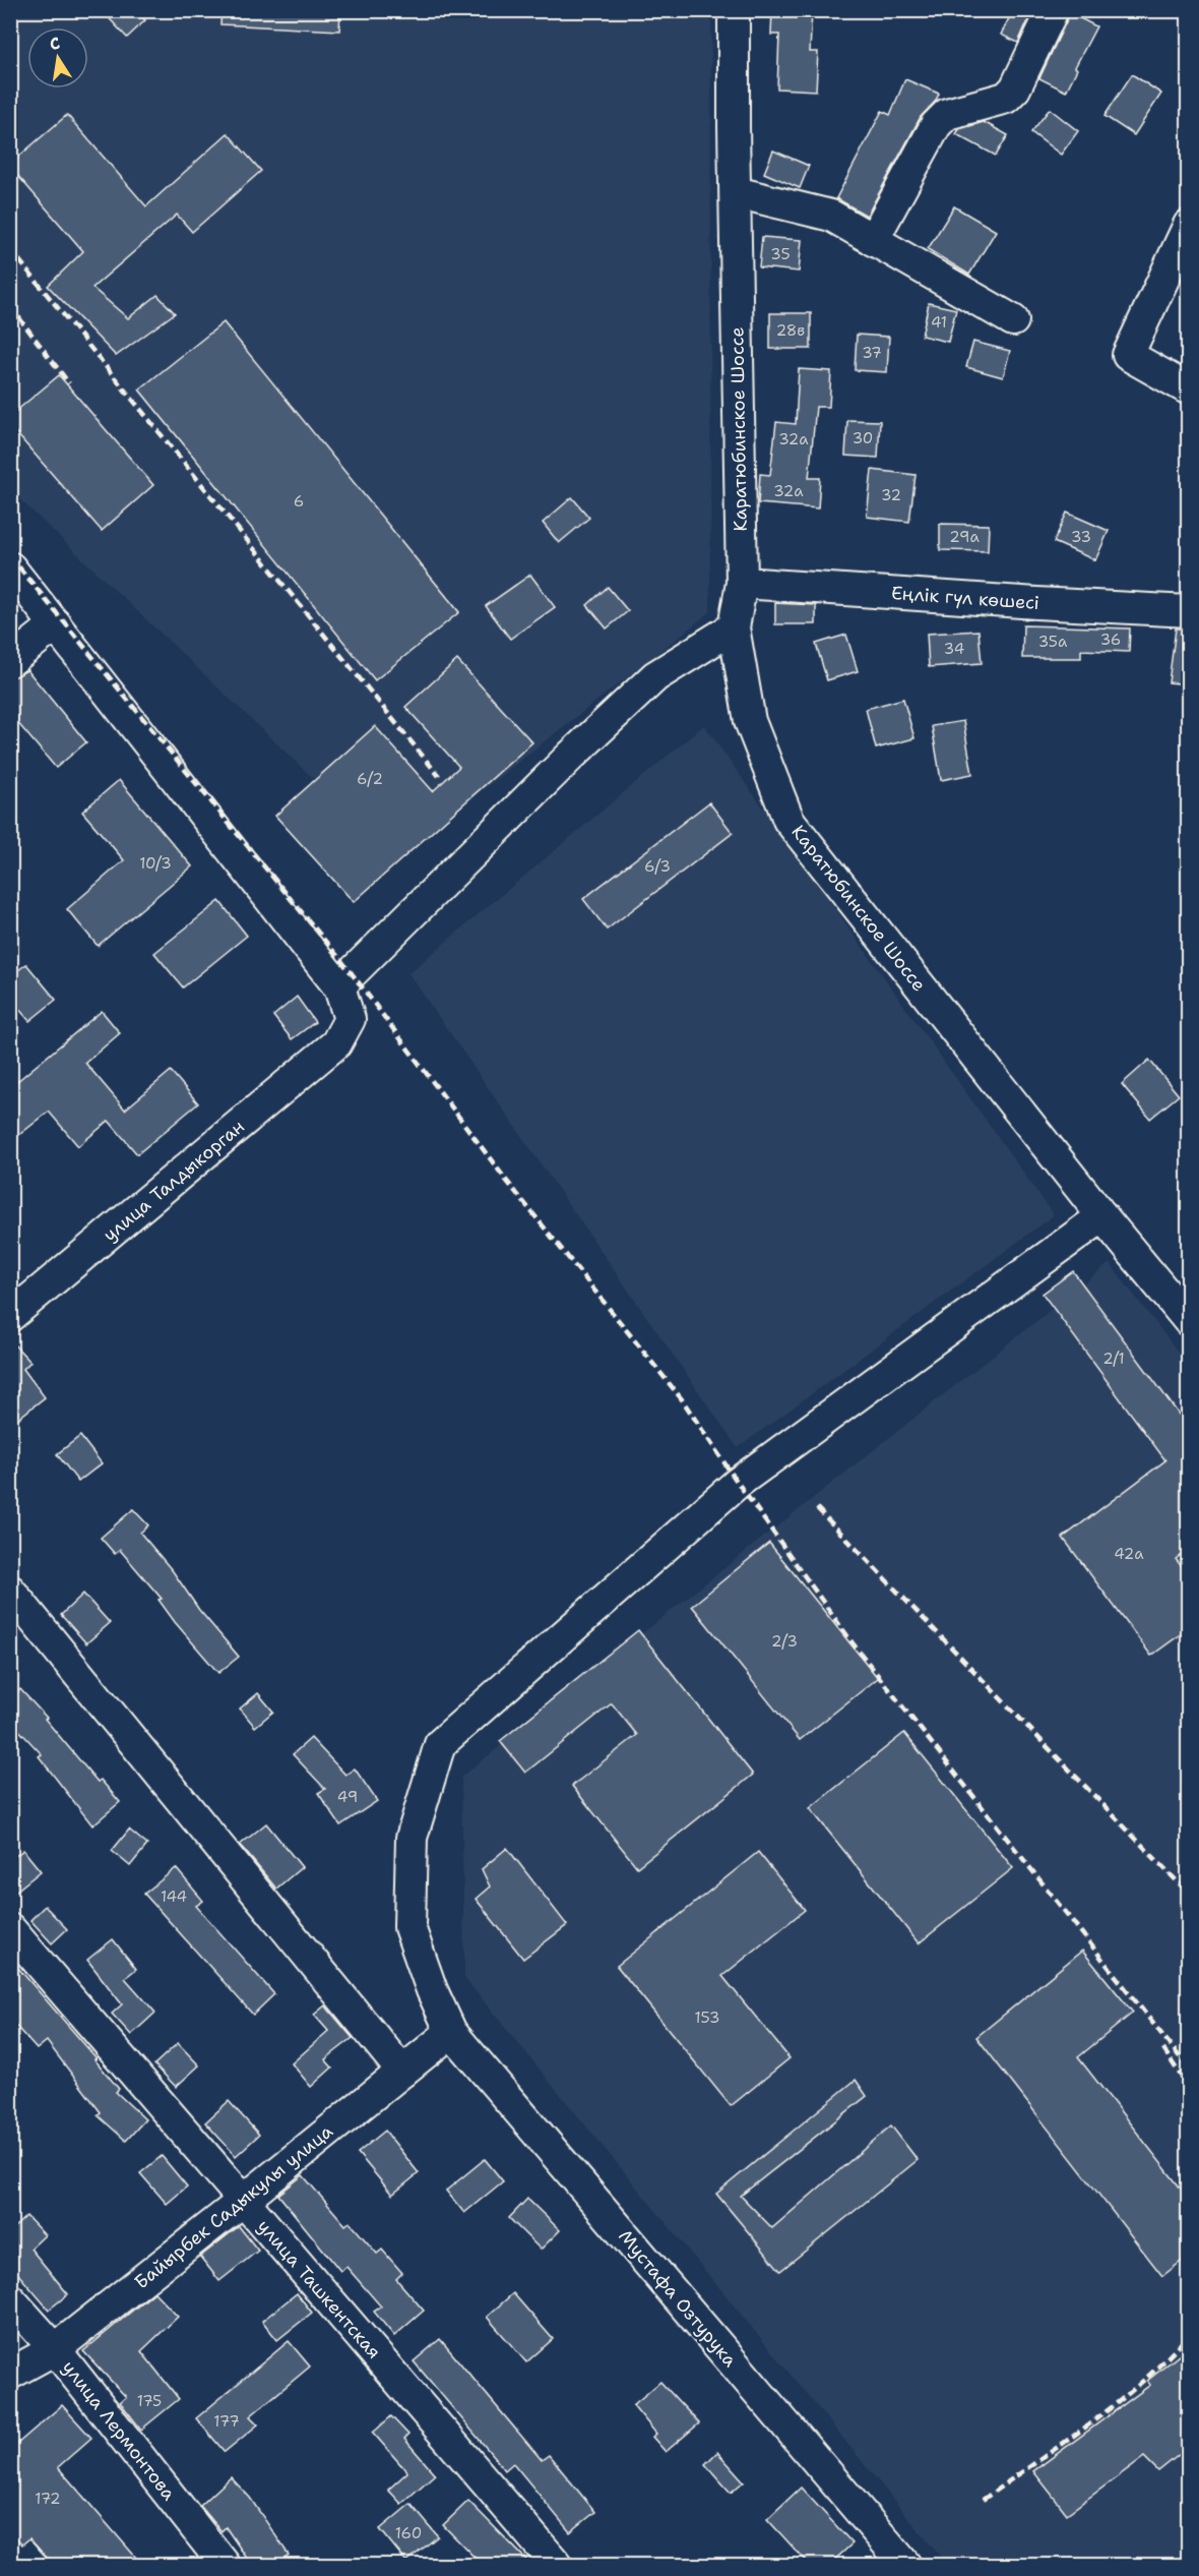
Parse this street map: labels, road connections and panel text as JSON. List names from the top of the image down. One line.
{"streets":{"street":["Каратюбинское Шоссе","Еңлік гүл көшесі","улица Талдыкорган","Байырбек Садыкулы улица","улица Ташкентская","Мустафа Озтурука","улица Лермонтова"]},"crossings":[["Каратюбинское Шоссе","Еңлік гүл көшесі"],["Каратюбинское Шоссе","Мустафа Озтурука"],["Байырбек Садыкулы улица","улица Ташкентская"],["Байырбек Садыкулы улица","Мустафа Озтурука"],["Байырбек Садыкулы улица","улица Лермонтова"]],"house_numbers":["35","41","28в","37","30","32а","32а","32","6","29а","33","36","35а","34","6/2","10/3","6/3","2/1","42а","2/3","49","144","153","175","177","172","160"],"north":"top"}
